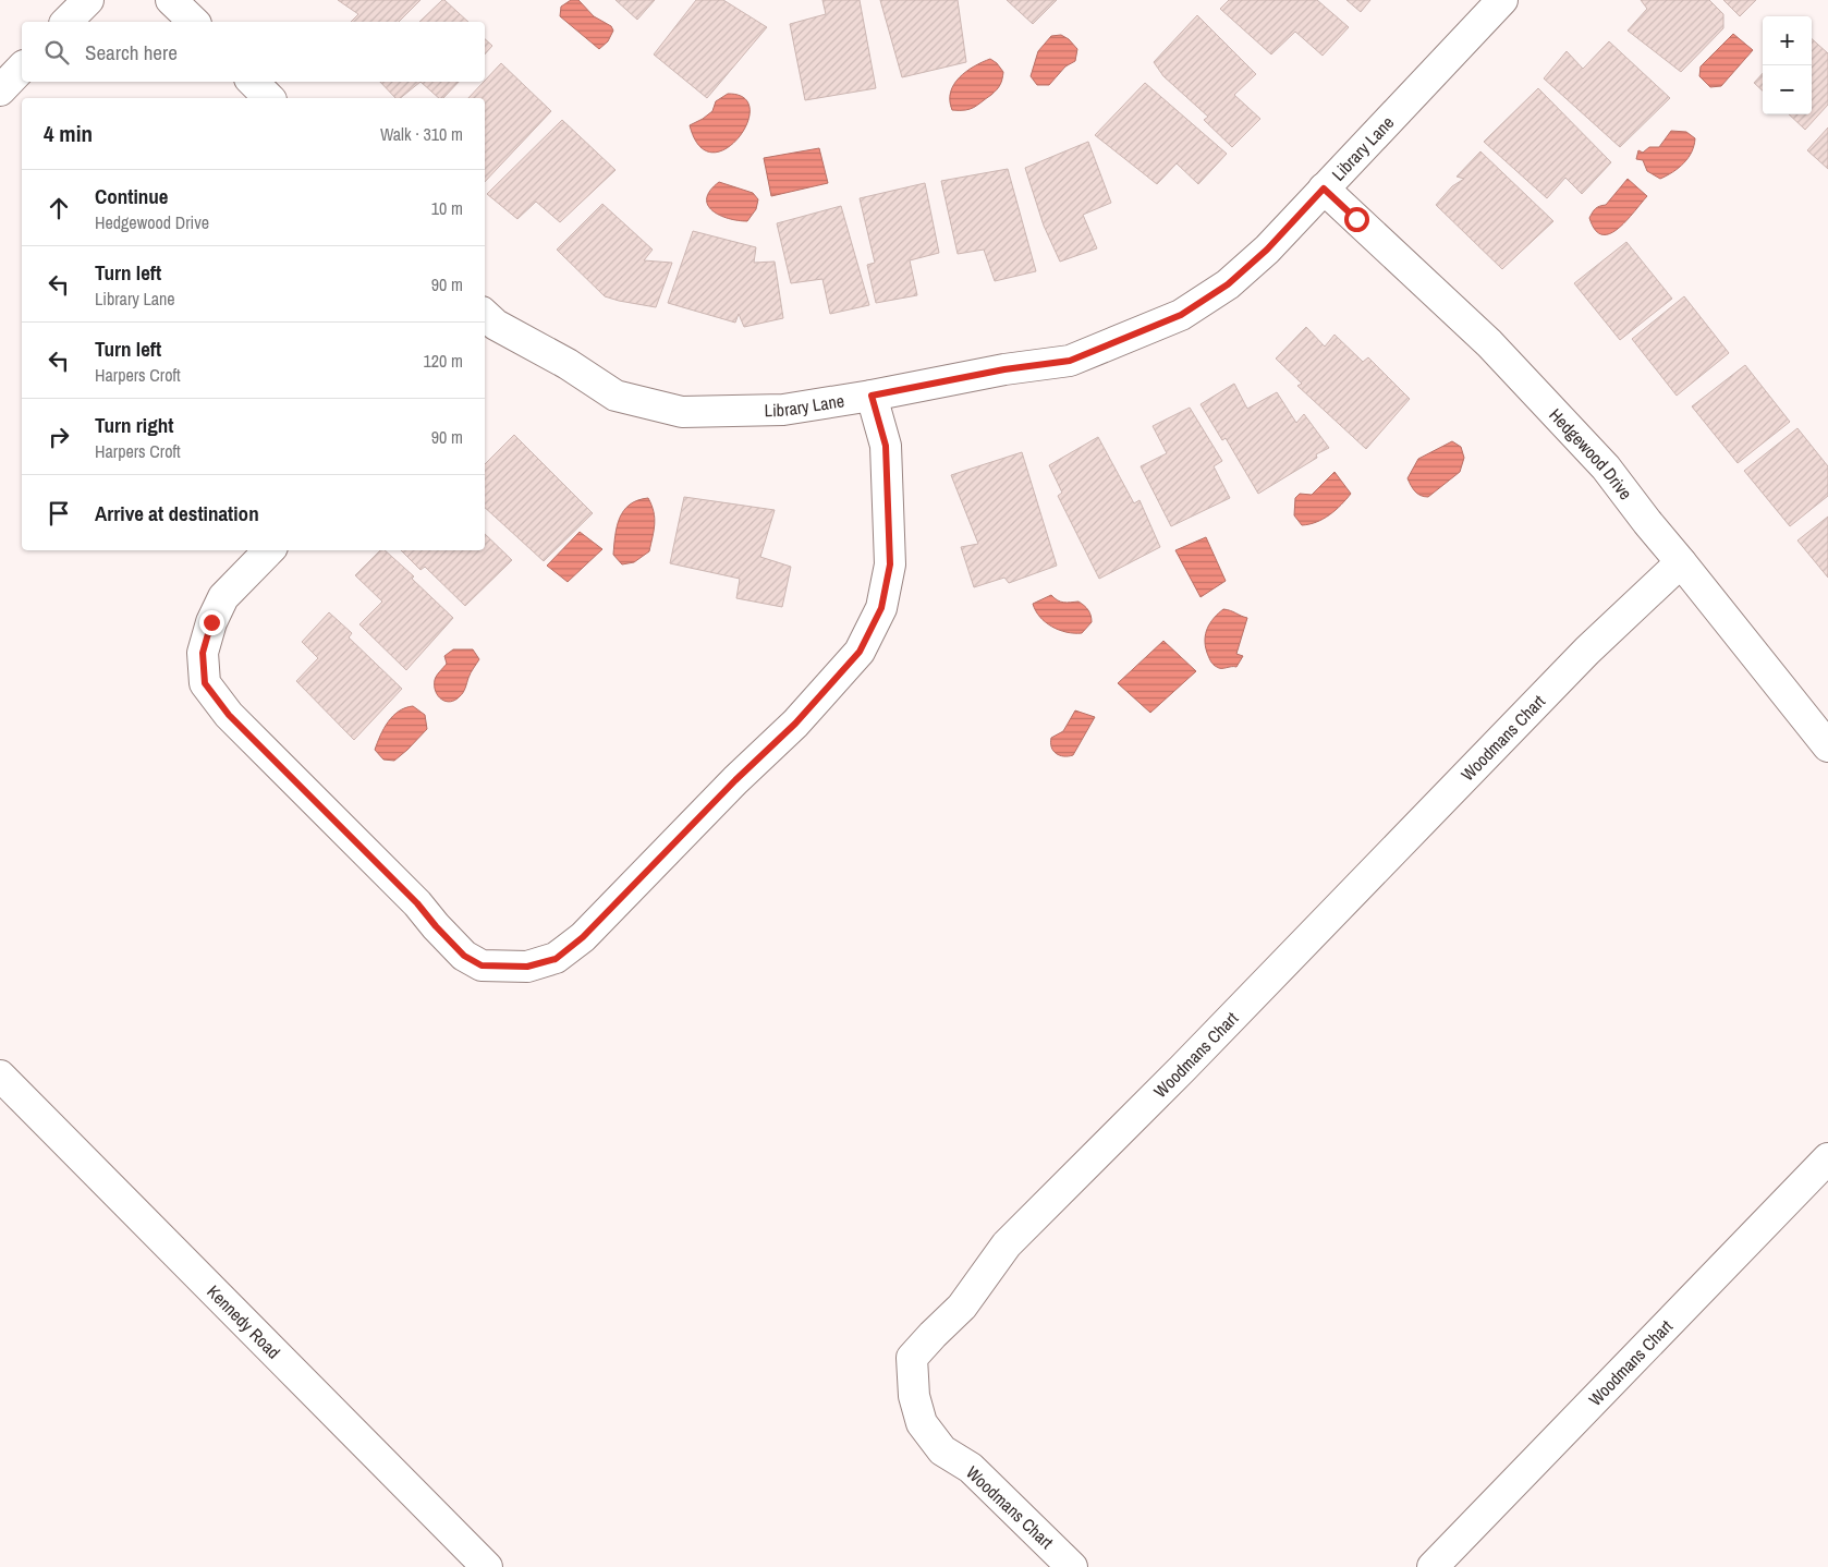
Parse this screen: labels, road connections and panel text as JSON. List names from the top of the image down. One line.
{"streets":{"street":["Library Lane","Hedgewood Drive","Woodmans Chart","Kennedy Road"]},"crossings":[["Library Lane","Hedgewood Drive"],["Hedgewood Drive","Woodmans Chart"]],"page":{"map_buttons":["+","−"],"search":"Search here","heading":["4 min","Walk · 310 m"],"list":[["Continue","Hedgewood Drive","10 m"],["Turn left","Library Lane","90 m"],["Turn left","Harpers Croft","120 m"],["Turn right","Harpers Croft","90 m"],"Arrive at destination"]}}
